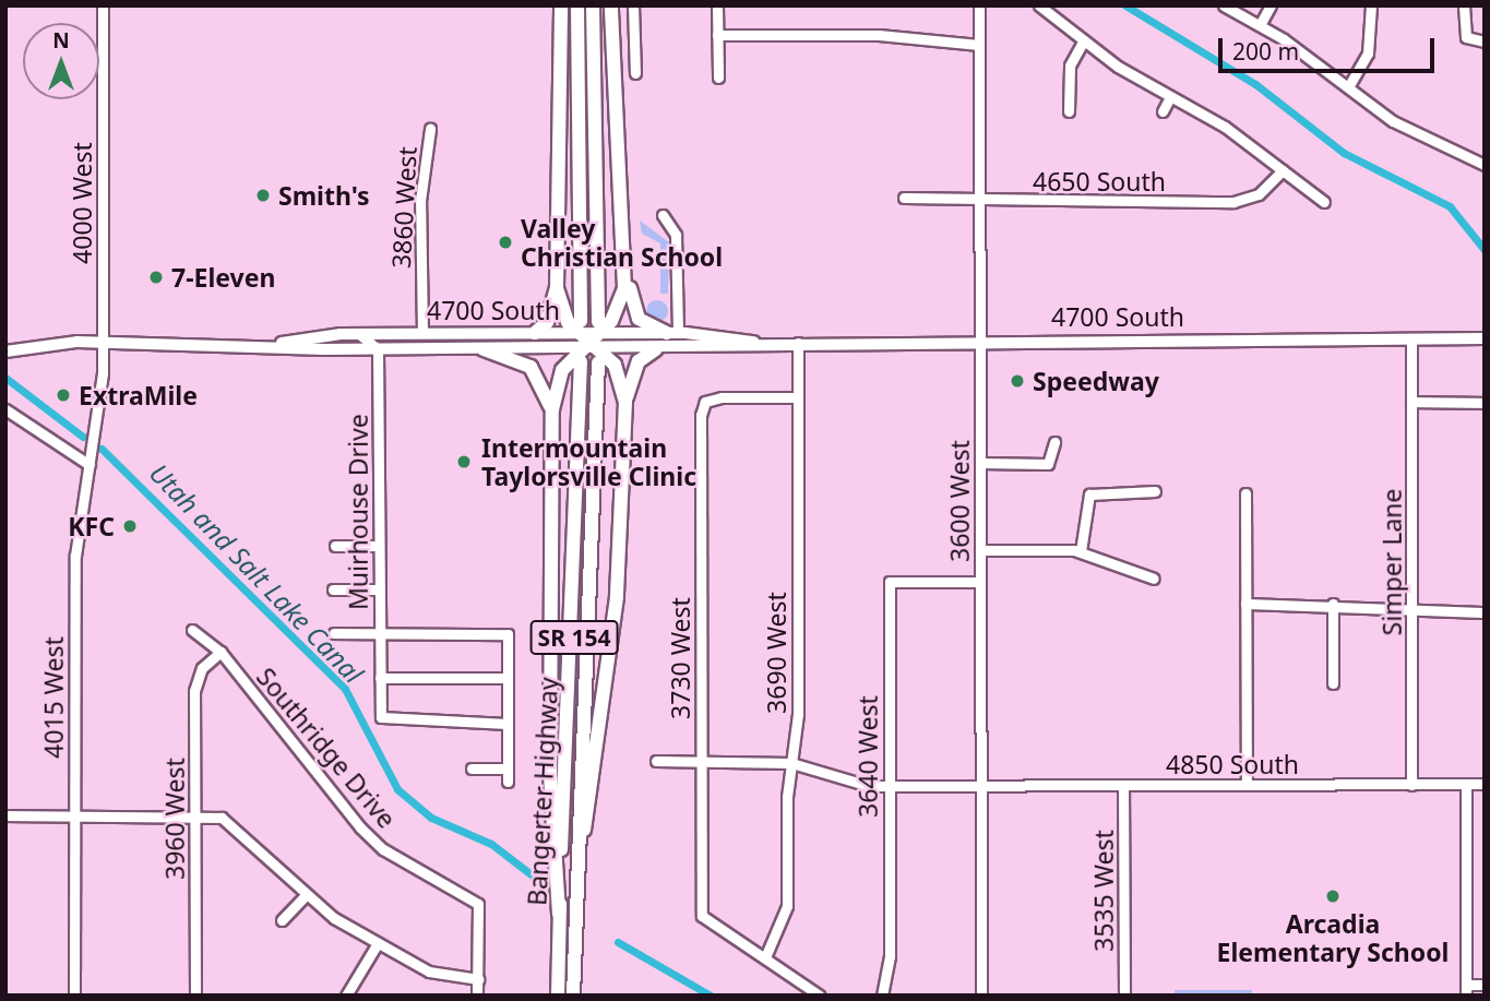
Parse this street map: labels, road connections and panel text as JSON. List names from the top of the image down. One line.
{"streets":{"highway":["SR 154","Bangerter Highway"],"main road":["4700 South"],"street":["4650 South","4000 West","3860 West","3600 West","Muirhouse Drive","Simper Lane","3690 West","3730 West","4015 West","Southridge Drive","3640 West","4850 South","3960 West","3535 West"]},"crossings":[["4650 South","3600 West"],["4000 West","4700 South"],["4000 West","4015 West"],["3860 West","4700 South"],["4700 South","3600 West"],["4700 South","Muirhouse Drive"],["4700 South","Simper Lane"],["4700 South","3690 West"],["4700 South","Bangerter Highway"],["3600 West","3640 West"],["3600 West","4850 South"],["Simper Lane","4850 South"],["3690 West","3730 West"],["3690 West","4850 South"],["3730 West","4850 South"],["Southridge Drive","3960 West"],["3640 West","4850 South"],["4850 South","3535 West"]],"water":["Utah and Salt Lake Canal"],"places":["Smith's","Valley Christian School","7-Eleven","Speedway","ExtraMile","Intermountain Taylorsville Clinic","KFC","Arcadia Elementary School"],"scale_bar":"200 m","north":"top"}
